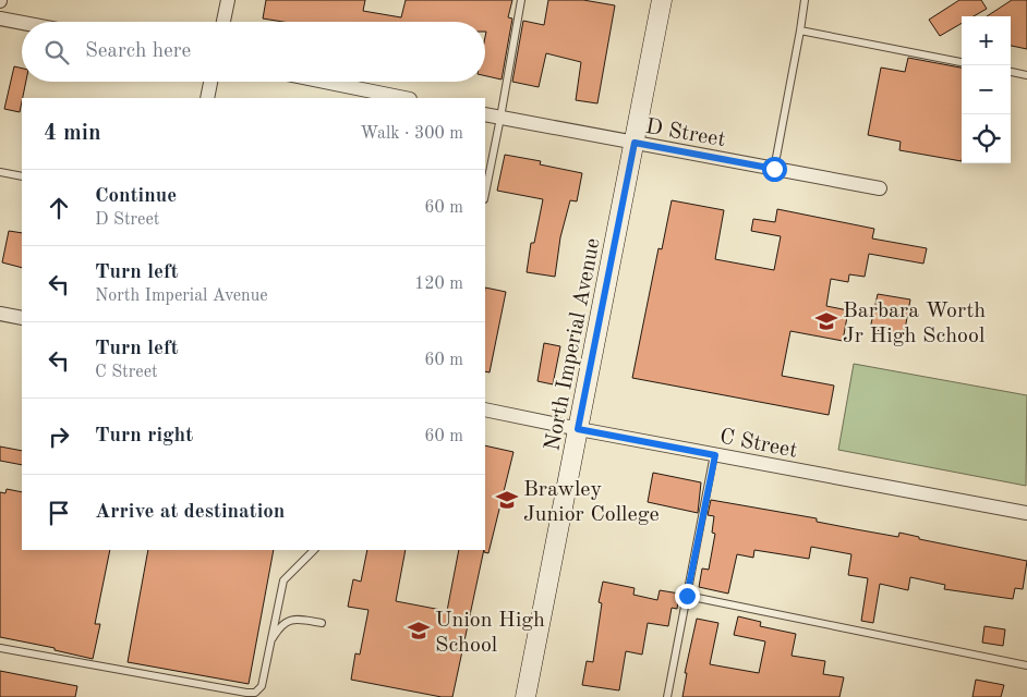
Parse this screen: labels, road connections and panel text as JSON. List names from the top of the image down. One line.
{"streets":{"street":["D Street","North Imperial Avenue","C Street"]},"crossings":[["D Street","North Imperial Avenue"],["North Imperial Avenue","C Street"]],"places":{"school or university":["Barbara Worth Jr High School","Brawley Junior College","Union High School"]},"page":{"map_buttons":["+","−"],"search":"Search here","heading":["4 min","Walk · 300 m"],"list":[["Continue","D Street","60 m"],["Turn left","North Imperial Avenue","120 m"],["Turn left","C Street","60 m"],["Turn right","60 m"],"Arrive at destination"]}}
